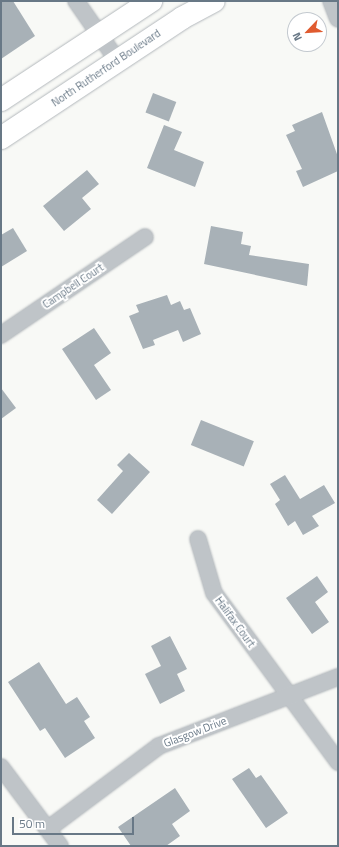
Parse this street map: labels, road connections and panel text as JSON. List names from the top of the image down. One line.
{"streets":{"main road":["North Rutherford Boulevard"],"street":["Campbell Court","Halifax Court","Glasgow Drive"]},"crossings":[["Halifax Court","Glasgow Drive"]],"scale_bar":"50 m","north":"bottom left"}
